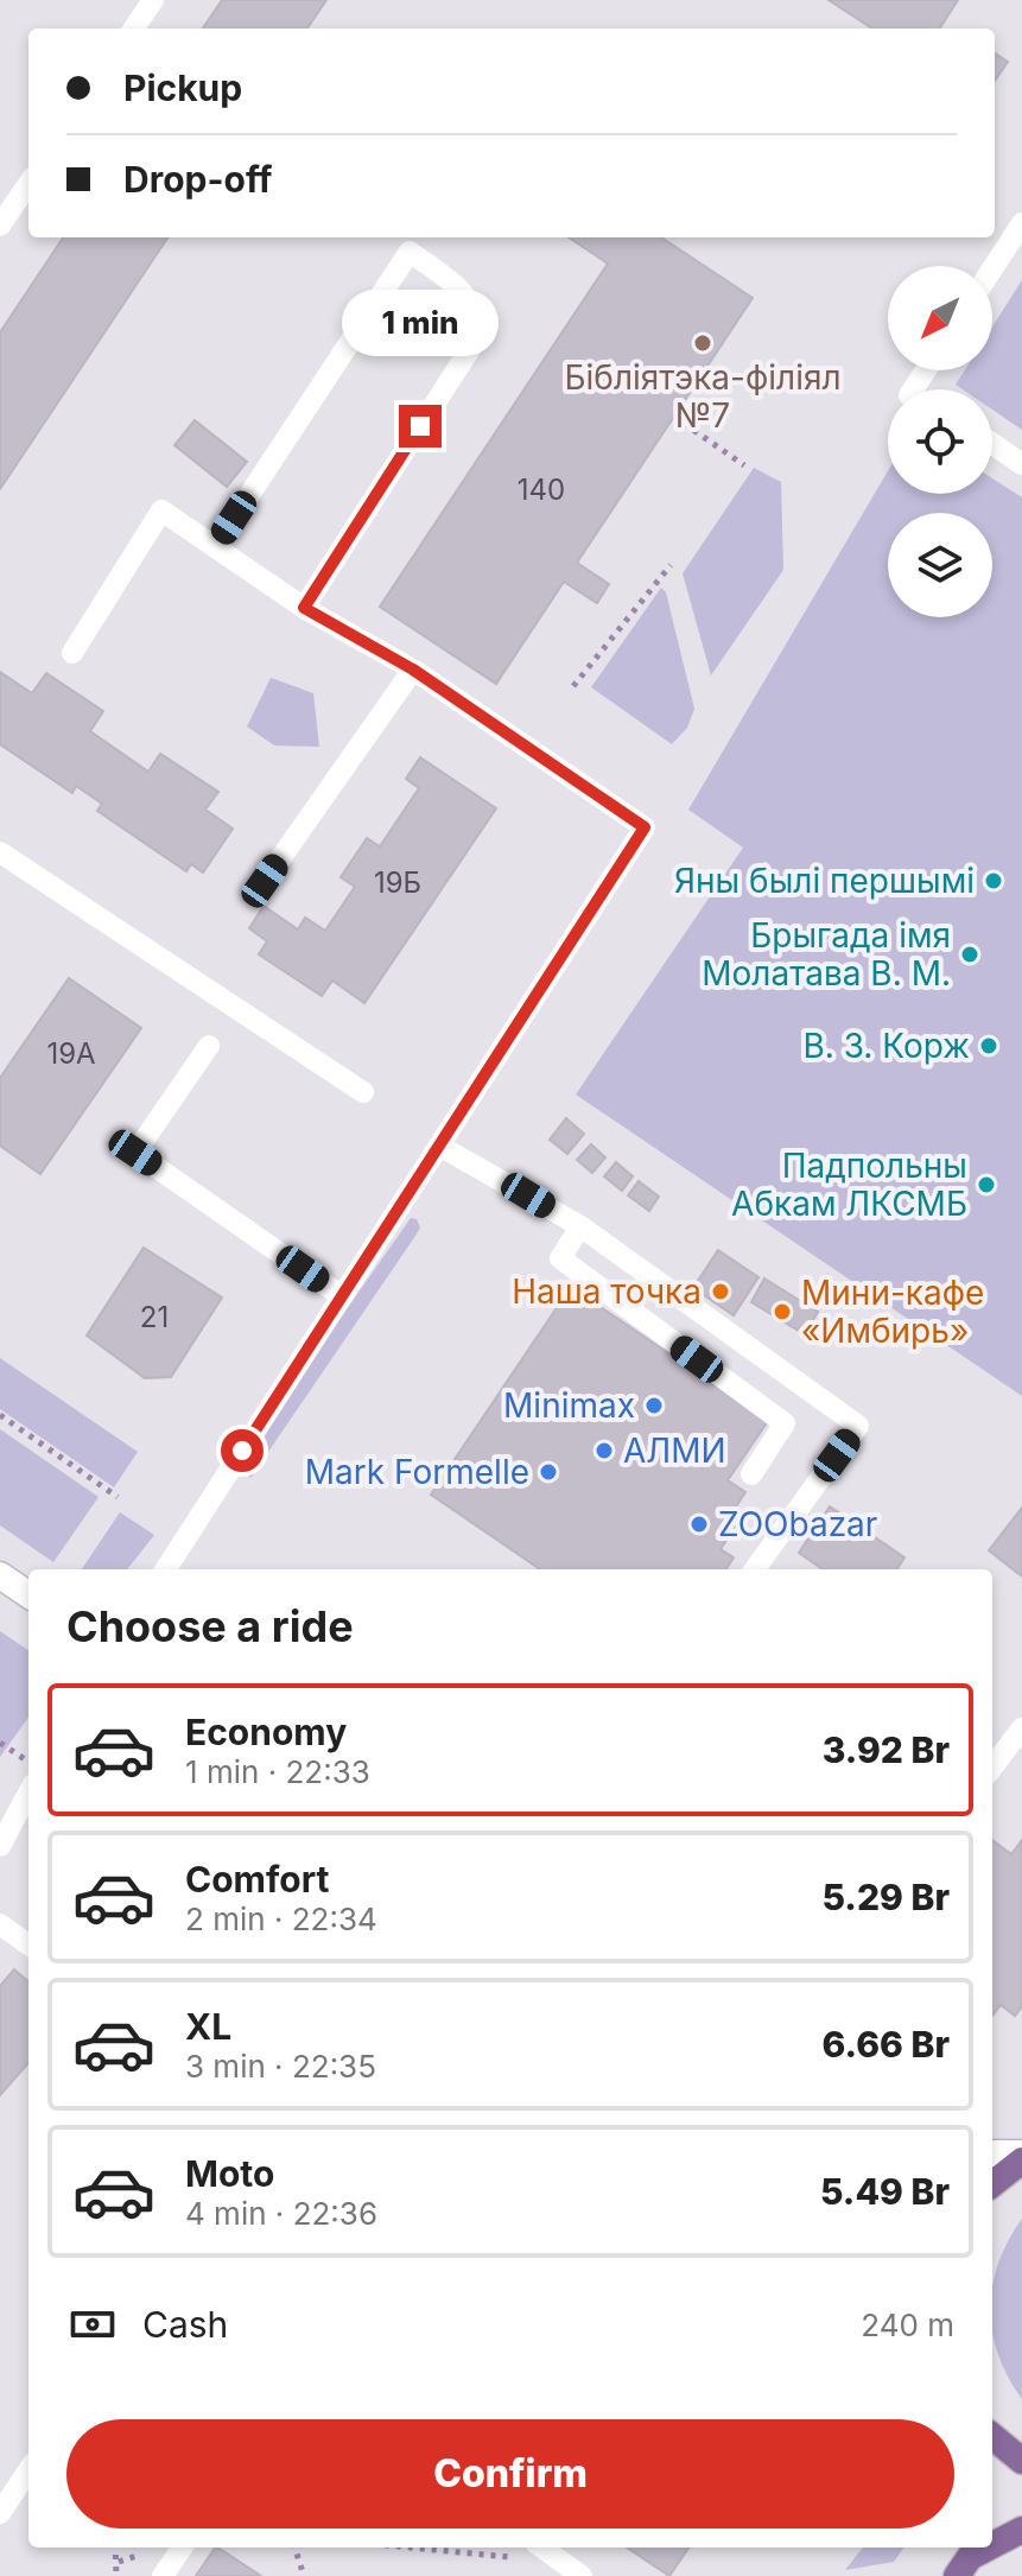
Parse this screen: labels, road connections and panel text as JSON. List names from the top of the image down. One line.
{"places":["Бібліятэка-філіял №7","Яны былі першымі","Брыгада імя Молатава В. М.","В. З. Корж","Падпольны Абкам ЛКСМБ","Наша точка","Мини-кафе «Имбирь»","Minimax","АЛМИ","Mark Formelle","ZOObazar"],"house_numbers":["140","19Б","19А","21"],"north":"bottom left","page":{"banner":["Pickup","Drop-off"],"bubble":"1 min","heading":"Choose a ride","list":[{"name":"Economy","note":"1 min · 22:33","value":"3.92 Br"},{"name":"Comfort","note":"2 min · 22:34","value":"5.29 Br"},{"name":"XL","note":"3 min · 22:35","value":"6.66 Br"},{"name":"Moto","note":"4 min · 22:36","value":"5.49 Br"}],"pay":["Cash","240 m"],"buttons":"Confirm"}}
